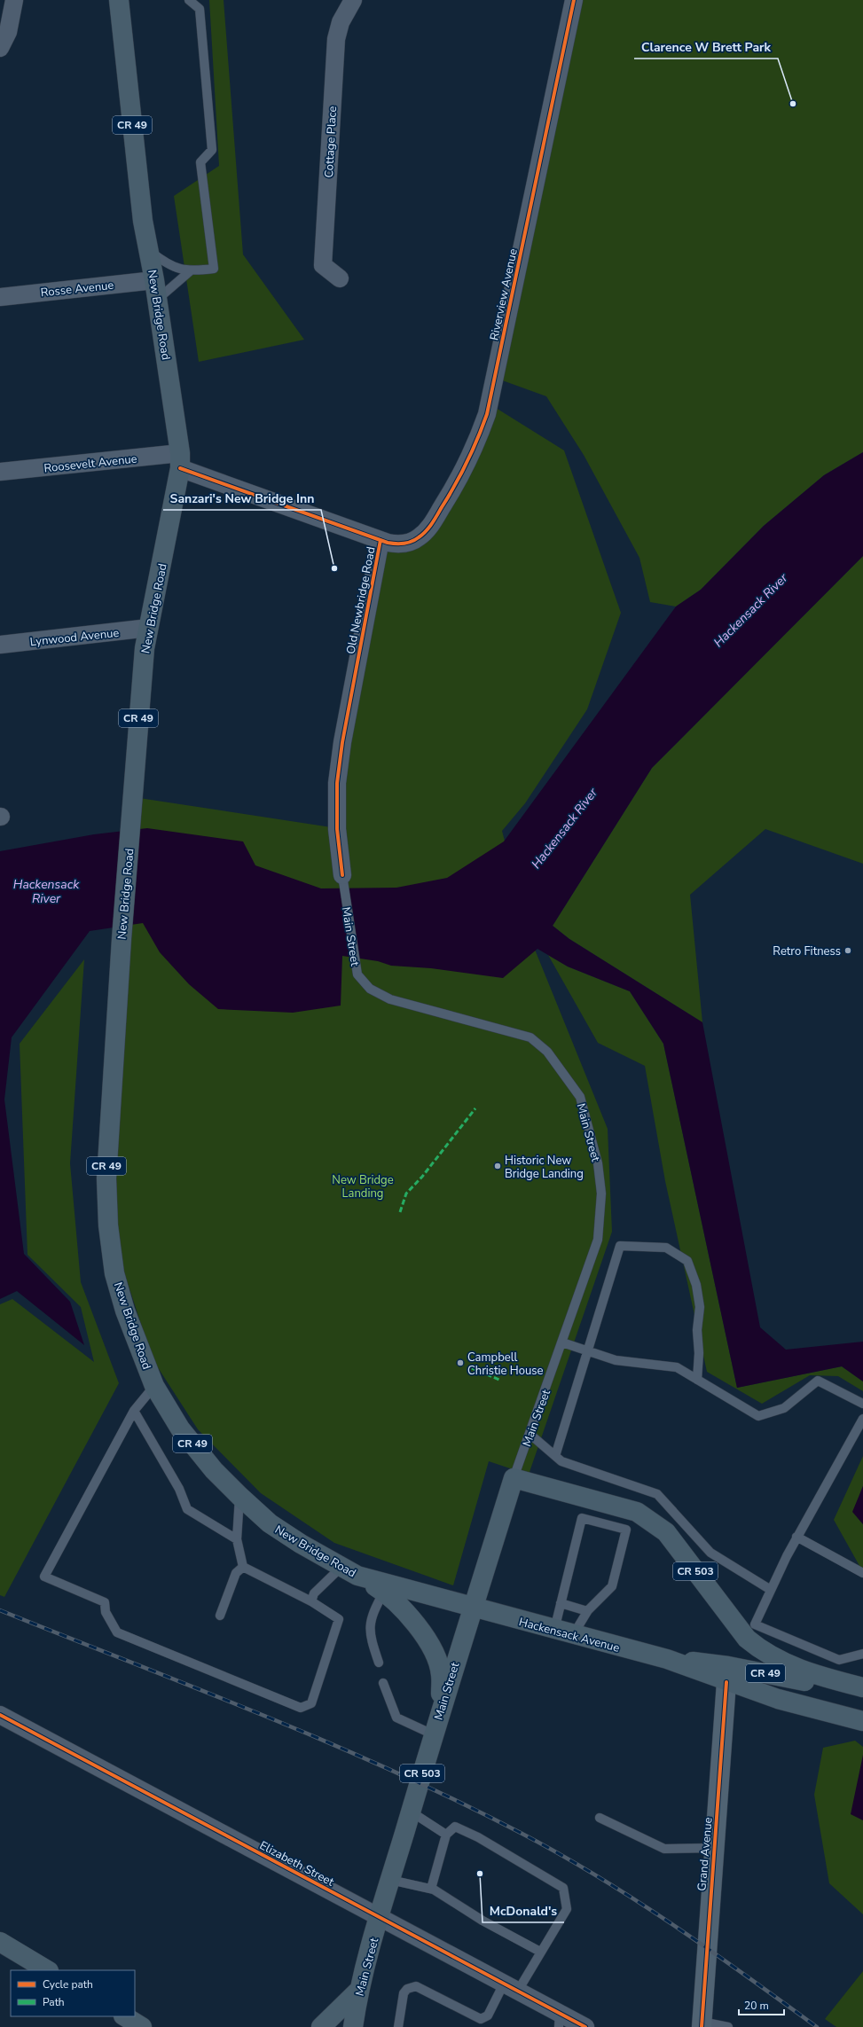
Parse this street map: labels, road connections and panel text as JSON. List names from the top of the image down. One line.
{"streets":{"main road":["CR 49","New Bridge Road","Main Street","CR 503","Hackensack Avenue"],"street":["Cottage Place","Rosse Avenue","Riverview Avenue","Roosevelt Avenue","Old Newbridge Road","Lynwood Avenue","Grand Avenue","Elizabeth Street"]},"crossings":[["Rosse Avenue","New Bridge Road"],["Riverview Avenue","Old Newbridge Road"],["New Bridge Road","Roosevelt Avenue"],["New Bridge Road","Old Newbridge Road"],["New Bridge Road","Lynwood Avenue"],["New Bridge Road","Main Street"],["New Bridge Road","Hackensack Avenue"],["Roosevelt Avenue","Old Newbridge Road"],["Old Newbridge Road","Main Street"],["Main Street","CR 503"],["Main Street","Hackensack Avenue"],["Main Street","Elizabeth Street"],["CR 503","Hackensack Avenue"],["Hackensack Avenue","Grand Avenue"]],"water":["Hackensack River"],"parks":["New Bridge Landing"],"places":["Clarence W Brett Park","Sanzari's New Bridge Inn","Retro Fitness","Historic New Bridge Landing","Campbell Christie House","McDonald's"],"legend":["Cycle path","Path"],"scale_bar":"20 m"}
